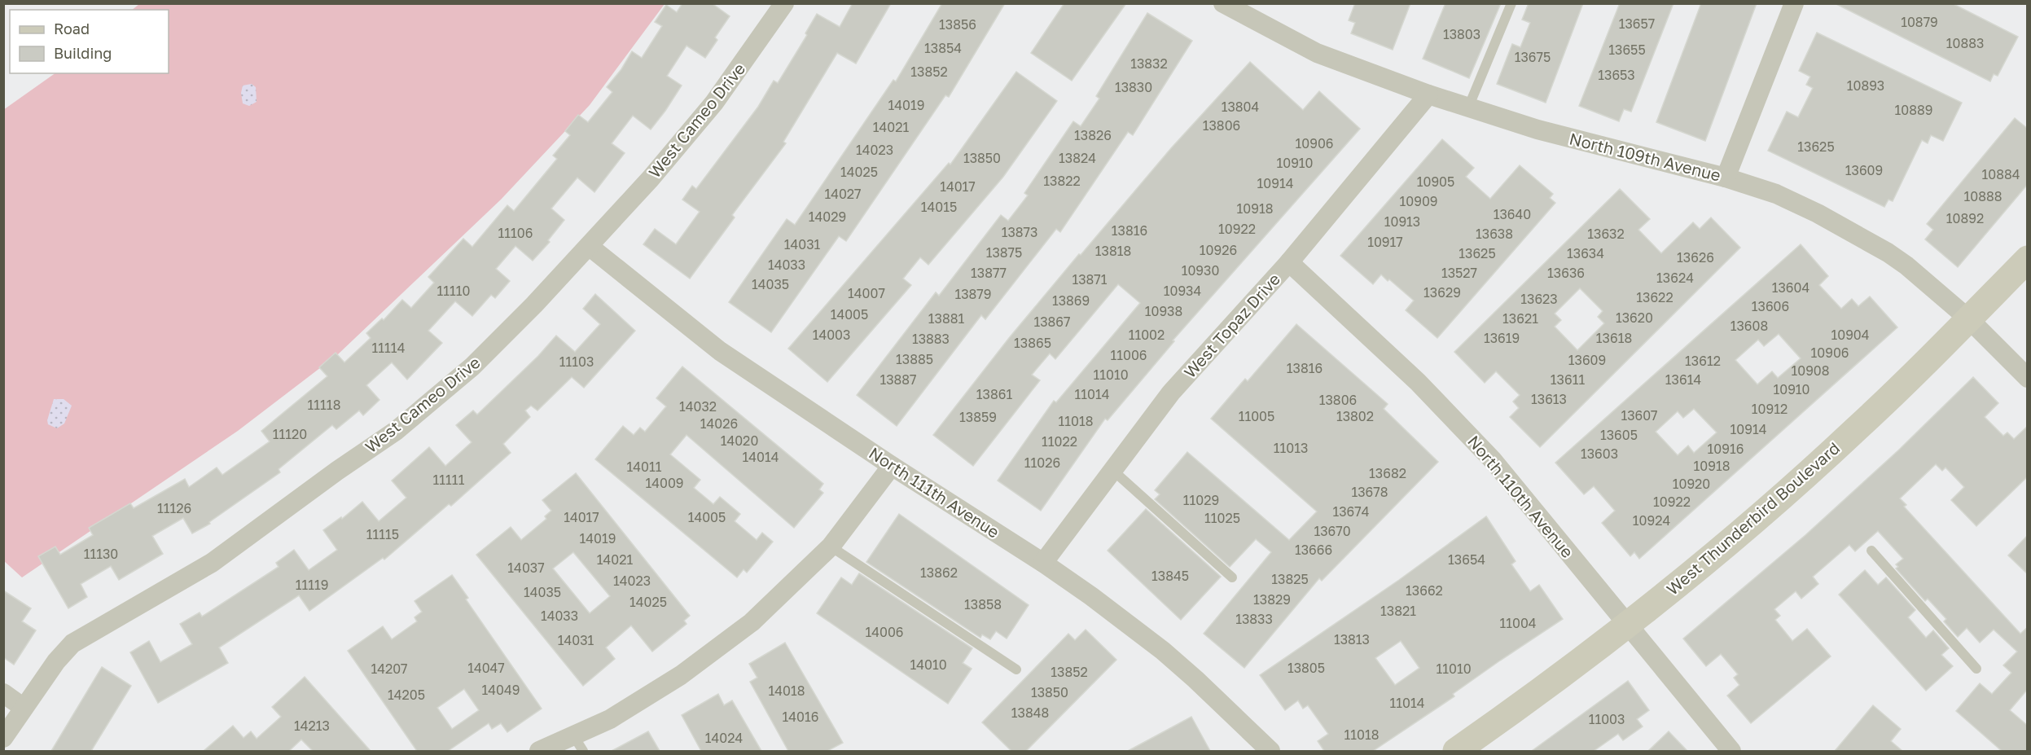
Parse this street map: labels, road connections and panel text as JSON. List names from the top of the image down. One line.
{"streets":{"street":["West Cameo Drive","North 109th Avenue","West Topaz Drive","North 111th Avenue","North 110th Avenue","West Thunderbird Boulevard"]},"crossings":[["West Cameo Drive","North 111th Avenue"],["North 109th Avenue","West Topaz Drive"],["North 109th Avenue","West Thunderbird Boulevard"],["West Topaz Drive","North 111th Avenue"],["West Topaz Drive","North 110th Avenue"],["North 110th Avenue","West Thunderbird Boulevard"]],"house_numbers":["10879","13657","13856","13803","10883","13854","13655","13675","13832","13852","13653","10893","13830","14019","13804","10889","13806","14021","13826","10906","13625","14023","13850","13824","10910","13609","14025","10884","13822","10905","10914","14017","14027","10888","10909","14015","10918","13640","14029","10892","10913","10922","13816","13873","11106","13638","13632","10917","14031","10926","13818","13875","13625","13634","13626","14033","10930","13877","13527","13636","13624","13871","14035","13604","11110","10934","13629","14007","13879","13622","13623","13869","13606","10938","14005","13620","13881","13621","13867","13608","14003","11002","10904","13619","13618","13883","13865","11114","10906","11006","13885","13609","13612","11103","13816","10908","11010","13887","13611","13614","10910","13861","11014","13613","13806","11118","14032","10912","13607","11005","13802","13859","11018","14026","10914","11120","13605","14020","11022","11013","10916","13603","14014","11026","10918","14011","13682","11111","14009","10920","13678","11029","10922","11126","13674","14017","14005","11025","10924","13670","11115","14019","13666","11130","14021","13654","14037","13862","13845","13825","14023","11119","13662","14035","13829","14025","13858","13821","14033","13833","11004","14006","13813","14031","14010","14047","13805","14207","11010","13852","14049","14018","13850","14205","11014","13848","14016","11003","14213","11018","14024"],"legend":["Road","Building"]}
